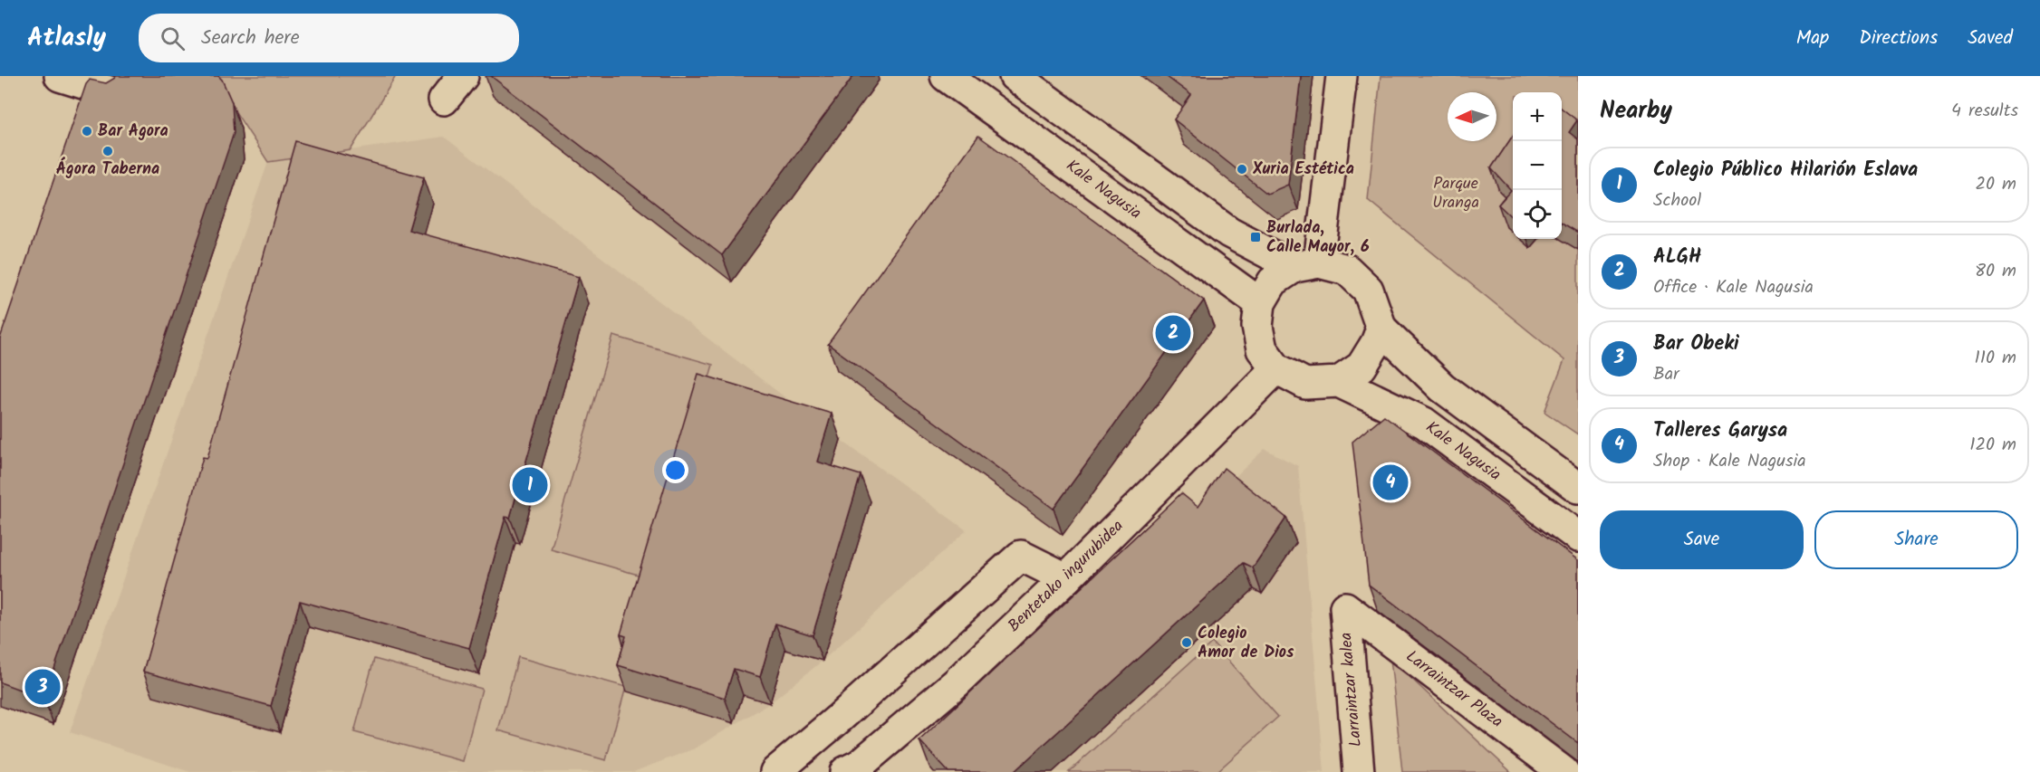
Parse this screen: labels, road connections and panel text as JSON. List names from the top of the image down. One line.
{"streets":{"main road":["Kale Nagusia","Bentetako ingurubidea","Larraintzar kalea","Larraintzar Plaza"]},"crossings":[["Kale Nagusia","Bentetako ingurubidea"],["Larraintzar kalea","Larraintzar Plaza"]],"parks":["Parque Uranga"],"places":{"other":["Bar Agora","Ágora Taberna","Xuria Estética","Colegio Amor de Dios"],"transit":["Burlada, Calle Mayor, 6"]},"north":"left","page":{"header":"Atlasly","search":"Search here","nav":["Map","Directions","Saved"],"heading":["Nearby","4 results"],"map_buttons":["+","−"],"list":[{"mark":"1","name":"Colegio Público Hilarión Eslava","note":"School","value":"20 m"},{"mark":"2","name":"ALGH","note":"Office · Kale Nagusia","value":"80 m"},{"mark":"3","name":"Bar Obeki","note":"Bar","value":"110 m"},{"mark":"4","name":"Talleres Garysa","note":"Shop · Kale Nagusia","value":"120 m"}],"pins":["2","4","1","3"],"buttons":["Save","Share"]}}
